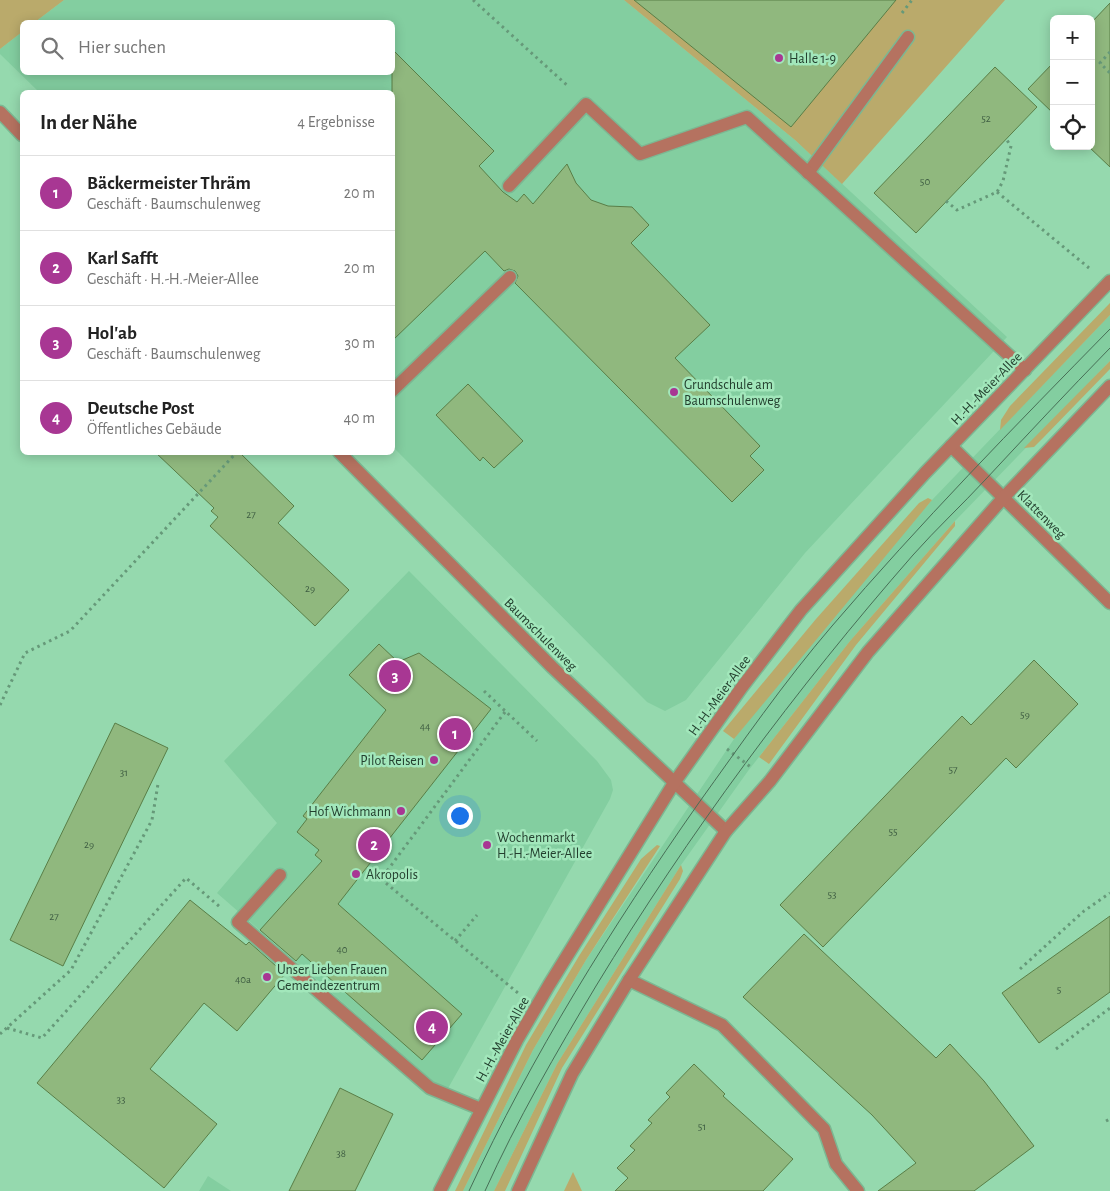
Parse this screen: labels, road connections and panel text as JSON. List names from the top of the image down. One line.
{"streets":{"street":["H.-H.-Meier-Allee","Klattenweg","Baumschulenweg"]},"crossings":[["H.-H.-Meier-Allee","Klattenweg"],["H.-H.-Meier-Allee","Baumschulenweg"]],"places":["Halle 1-9","Grundschule am Baumschulenweg","Pilot Reisen","Hof Wichmann","Wochenmarkt H.-H.-Meier-Allee","Akropolis","Unser Lieben Frauen Gemeindezentrum"],"house_numbers":["52","50","27","29","59","44","57","31","55","29","53","27","40","40a","5","33","51","38"],"page":{"map_buttons":["+","−"],"search":"Hier suchen","heading":["In der Nähe","4 Ergebnisse"],"list":[{"mark":"1","name":"Bäckermeister Thräm","note":"Geschäft · Baumschulenweg","value":"20 m"},{"mark":"2","name":"Karl Safft","note":"Geschäft · H.-H.-Meier-Allee","value":"20 m"},{"mark":"3","name":"Hol'ab","note":"Geschäft · Baumschulenweg","value":"30 m"},{"mark":"4","name":"Deutsche Post","note":"Öffentliches Gebäude","value":"40 m"}],"pins":["3","1","2","4"]}}
